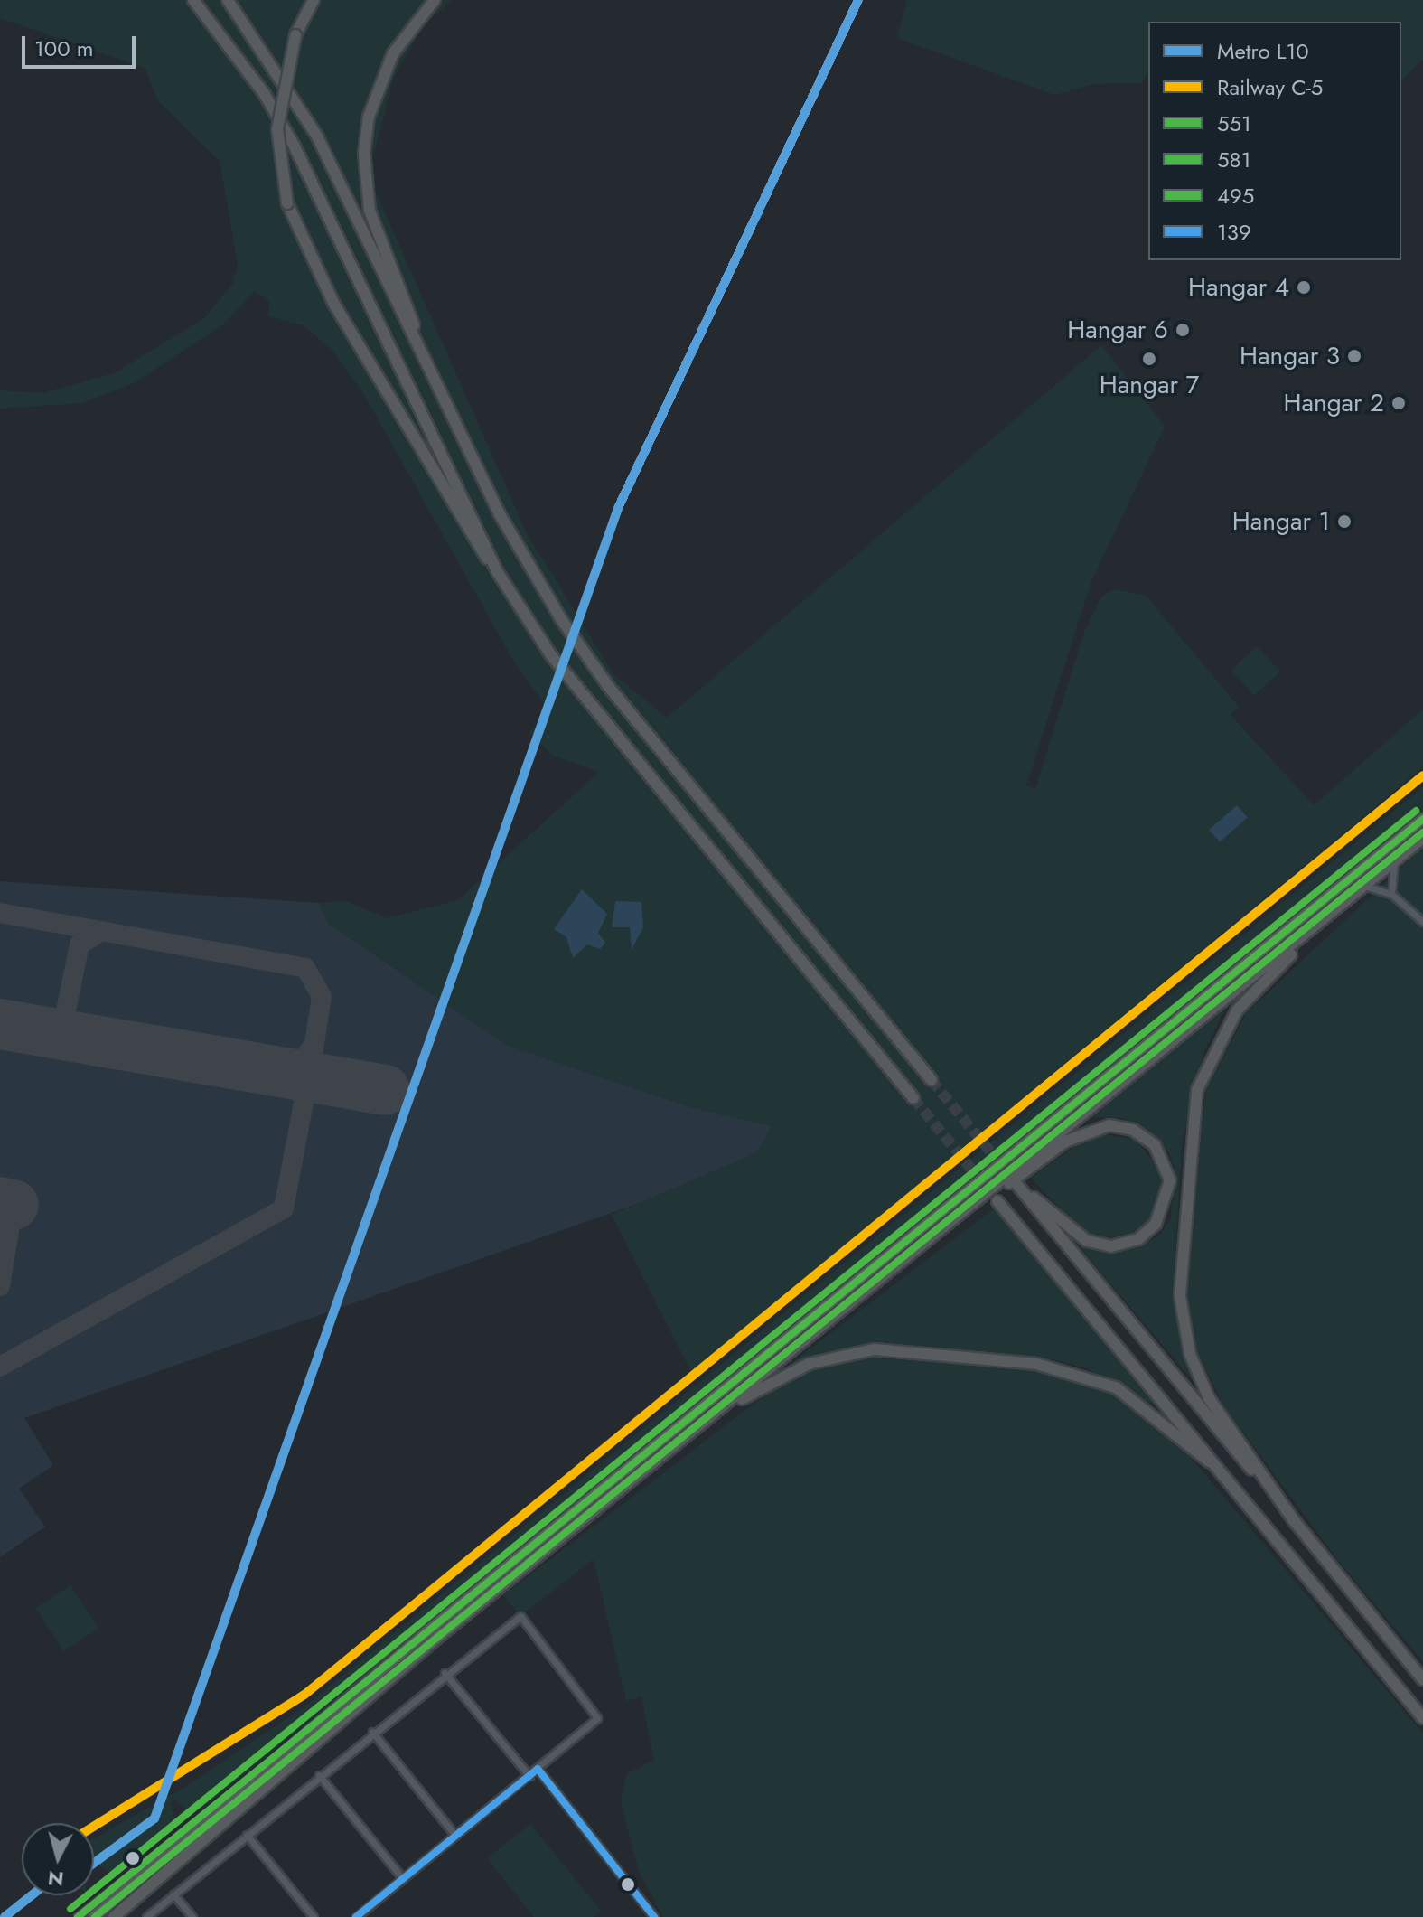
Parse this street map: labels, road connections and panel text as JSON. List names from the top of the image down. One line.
{"places":["Hangar 4","Hangar 6","Hangar 3","Hangar 7","Hangar 2","Hangar 1"],"lines":["metro line L10","rail line C-5","transit line 495","transit line 551","transit line 581","transit line 139"],"legend":["Metro L10","Railway C-5","551","581","495","139"],"scale_bar":"100 m","north":"bottom"}
